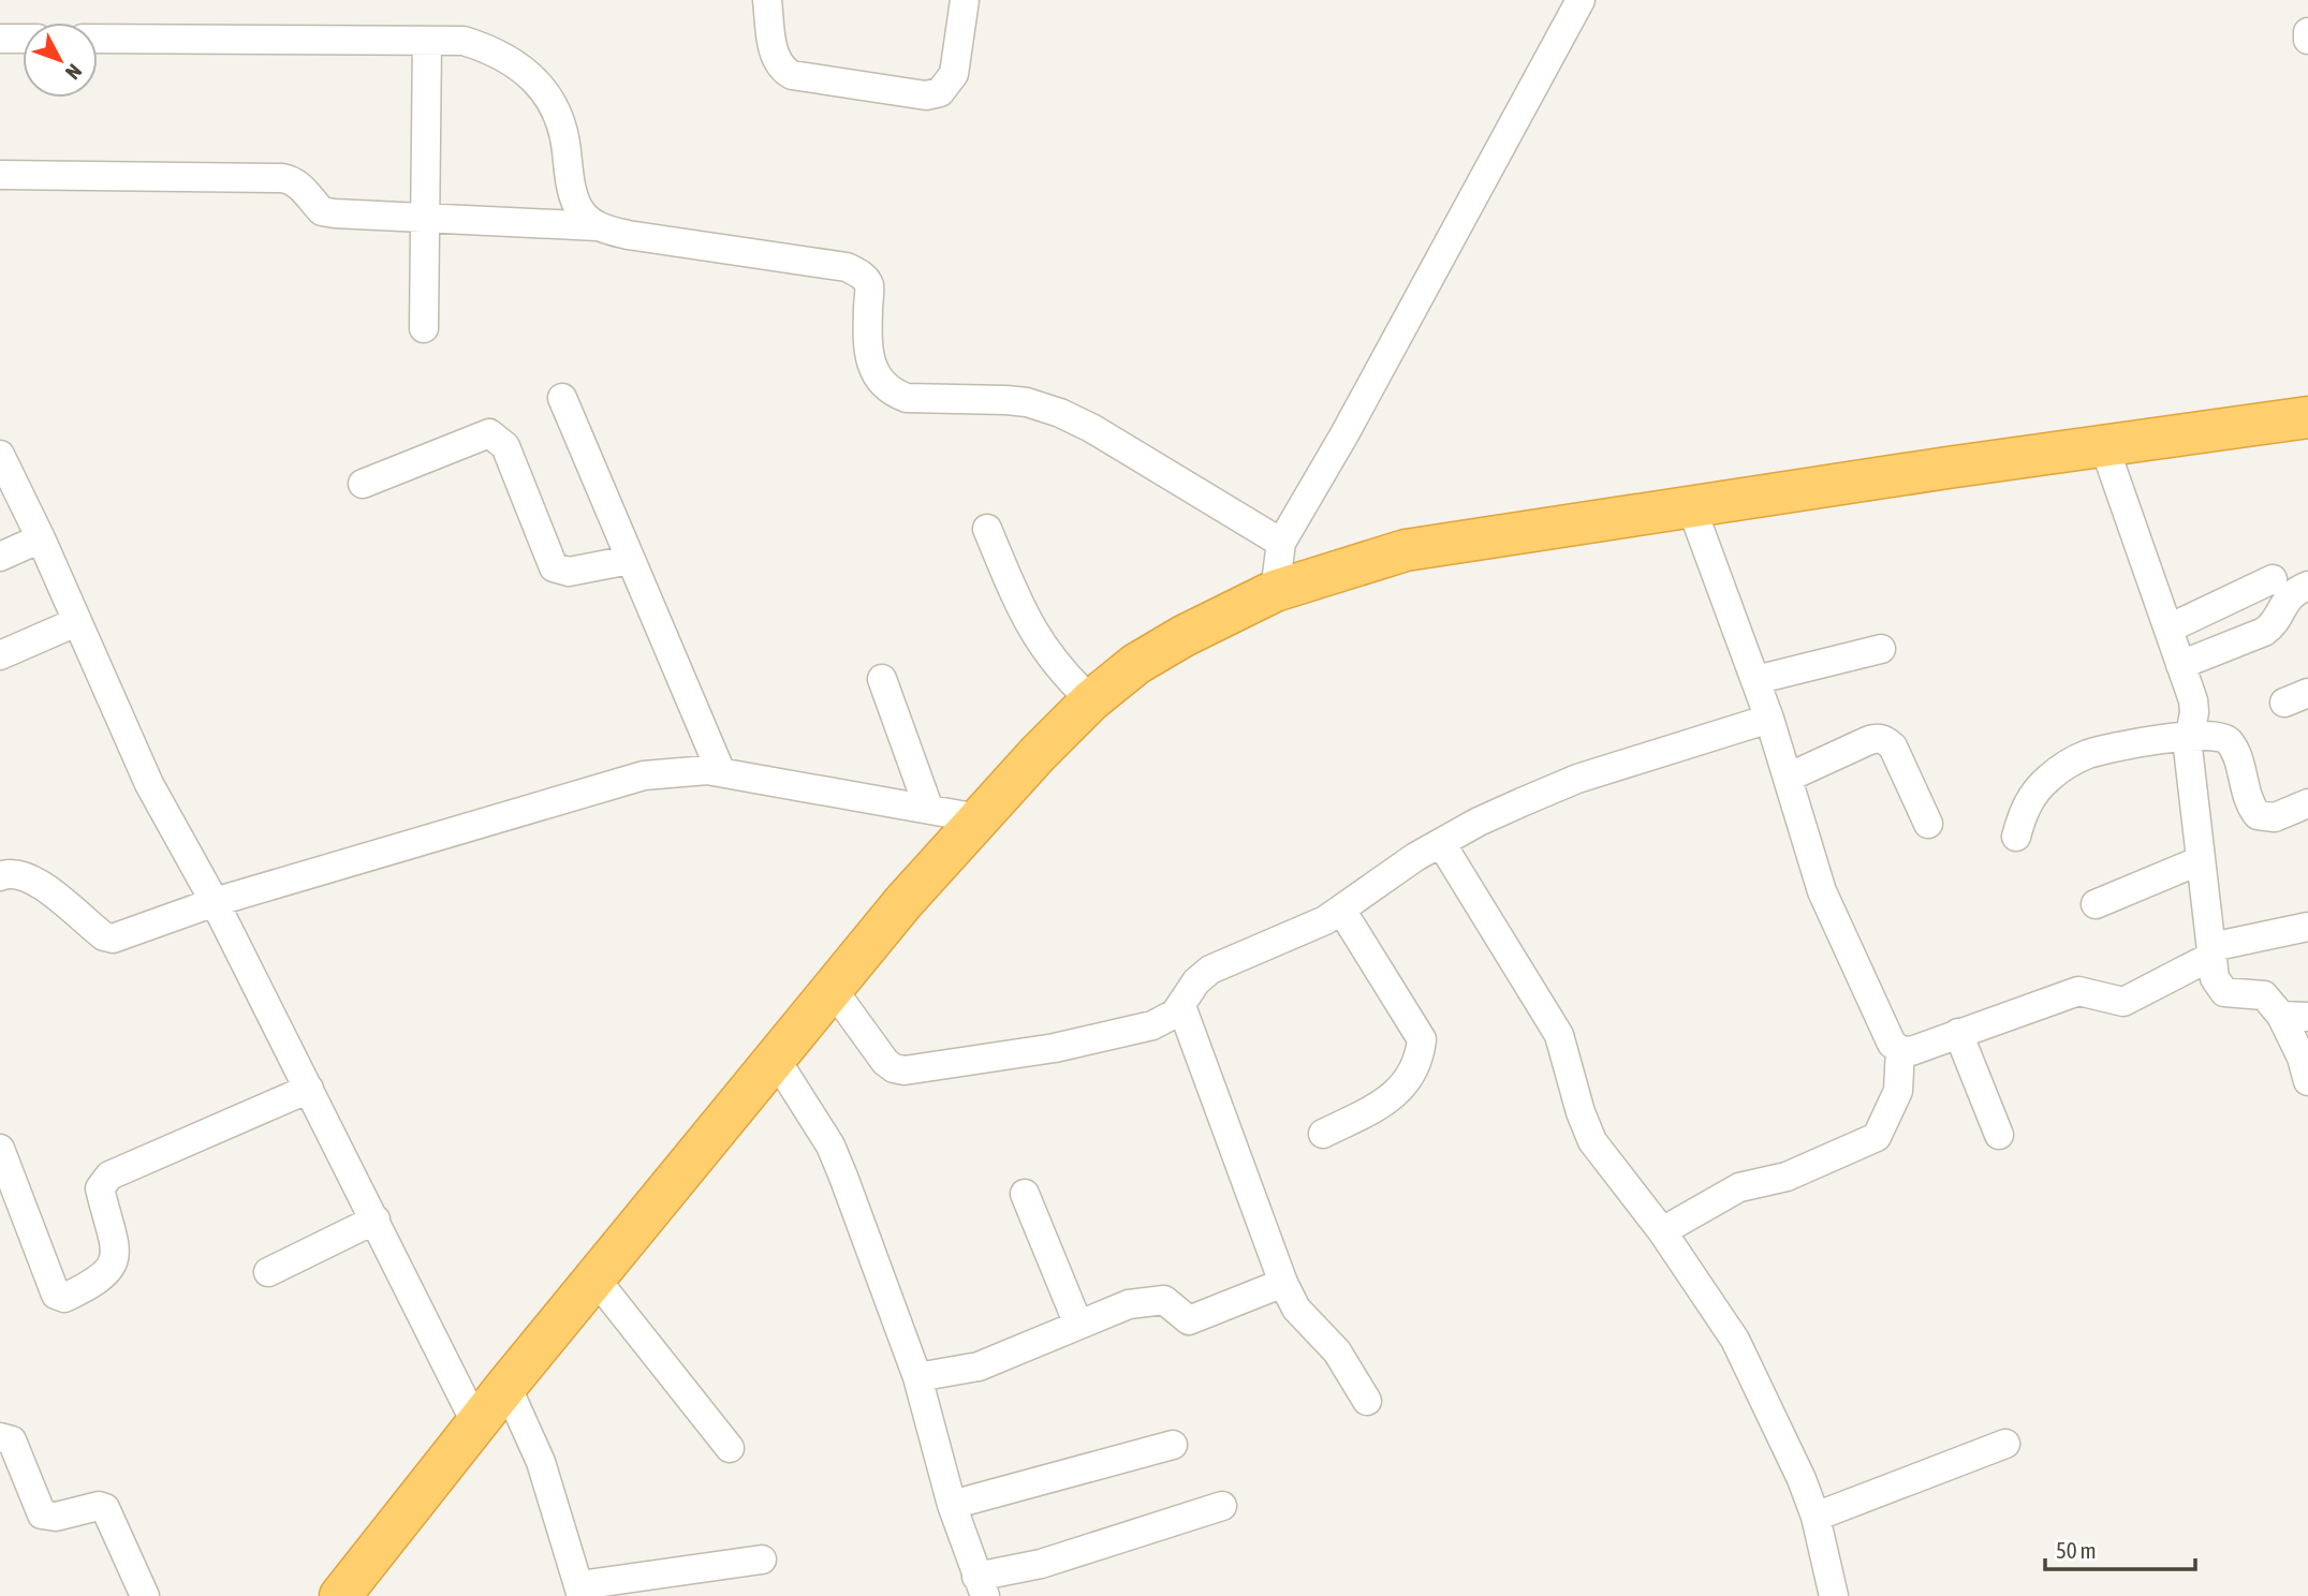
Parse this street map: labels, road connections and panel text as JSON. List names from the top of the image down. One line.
{"scale_bar":"50 m","north":"bottom right"}
